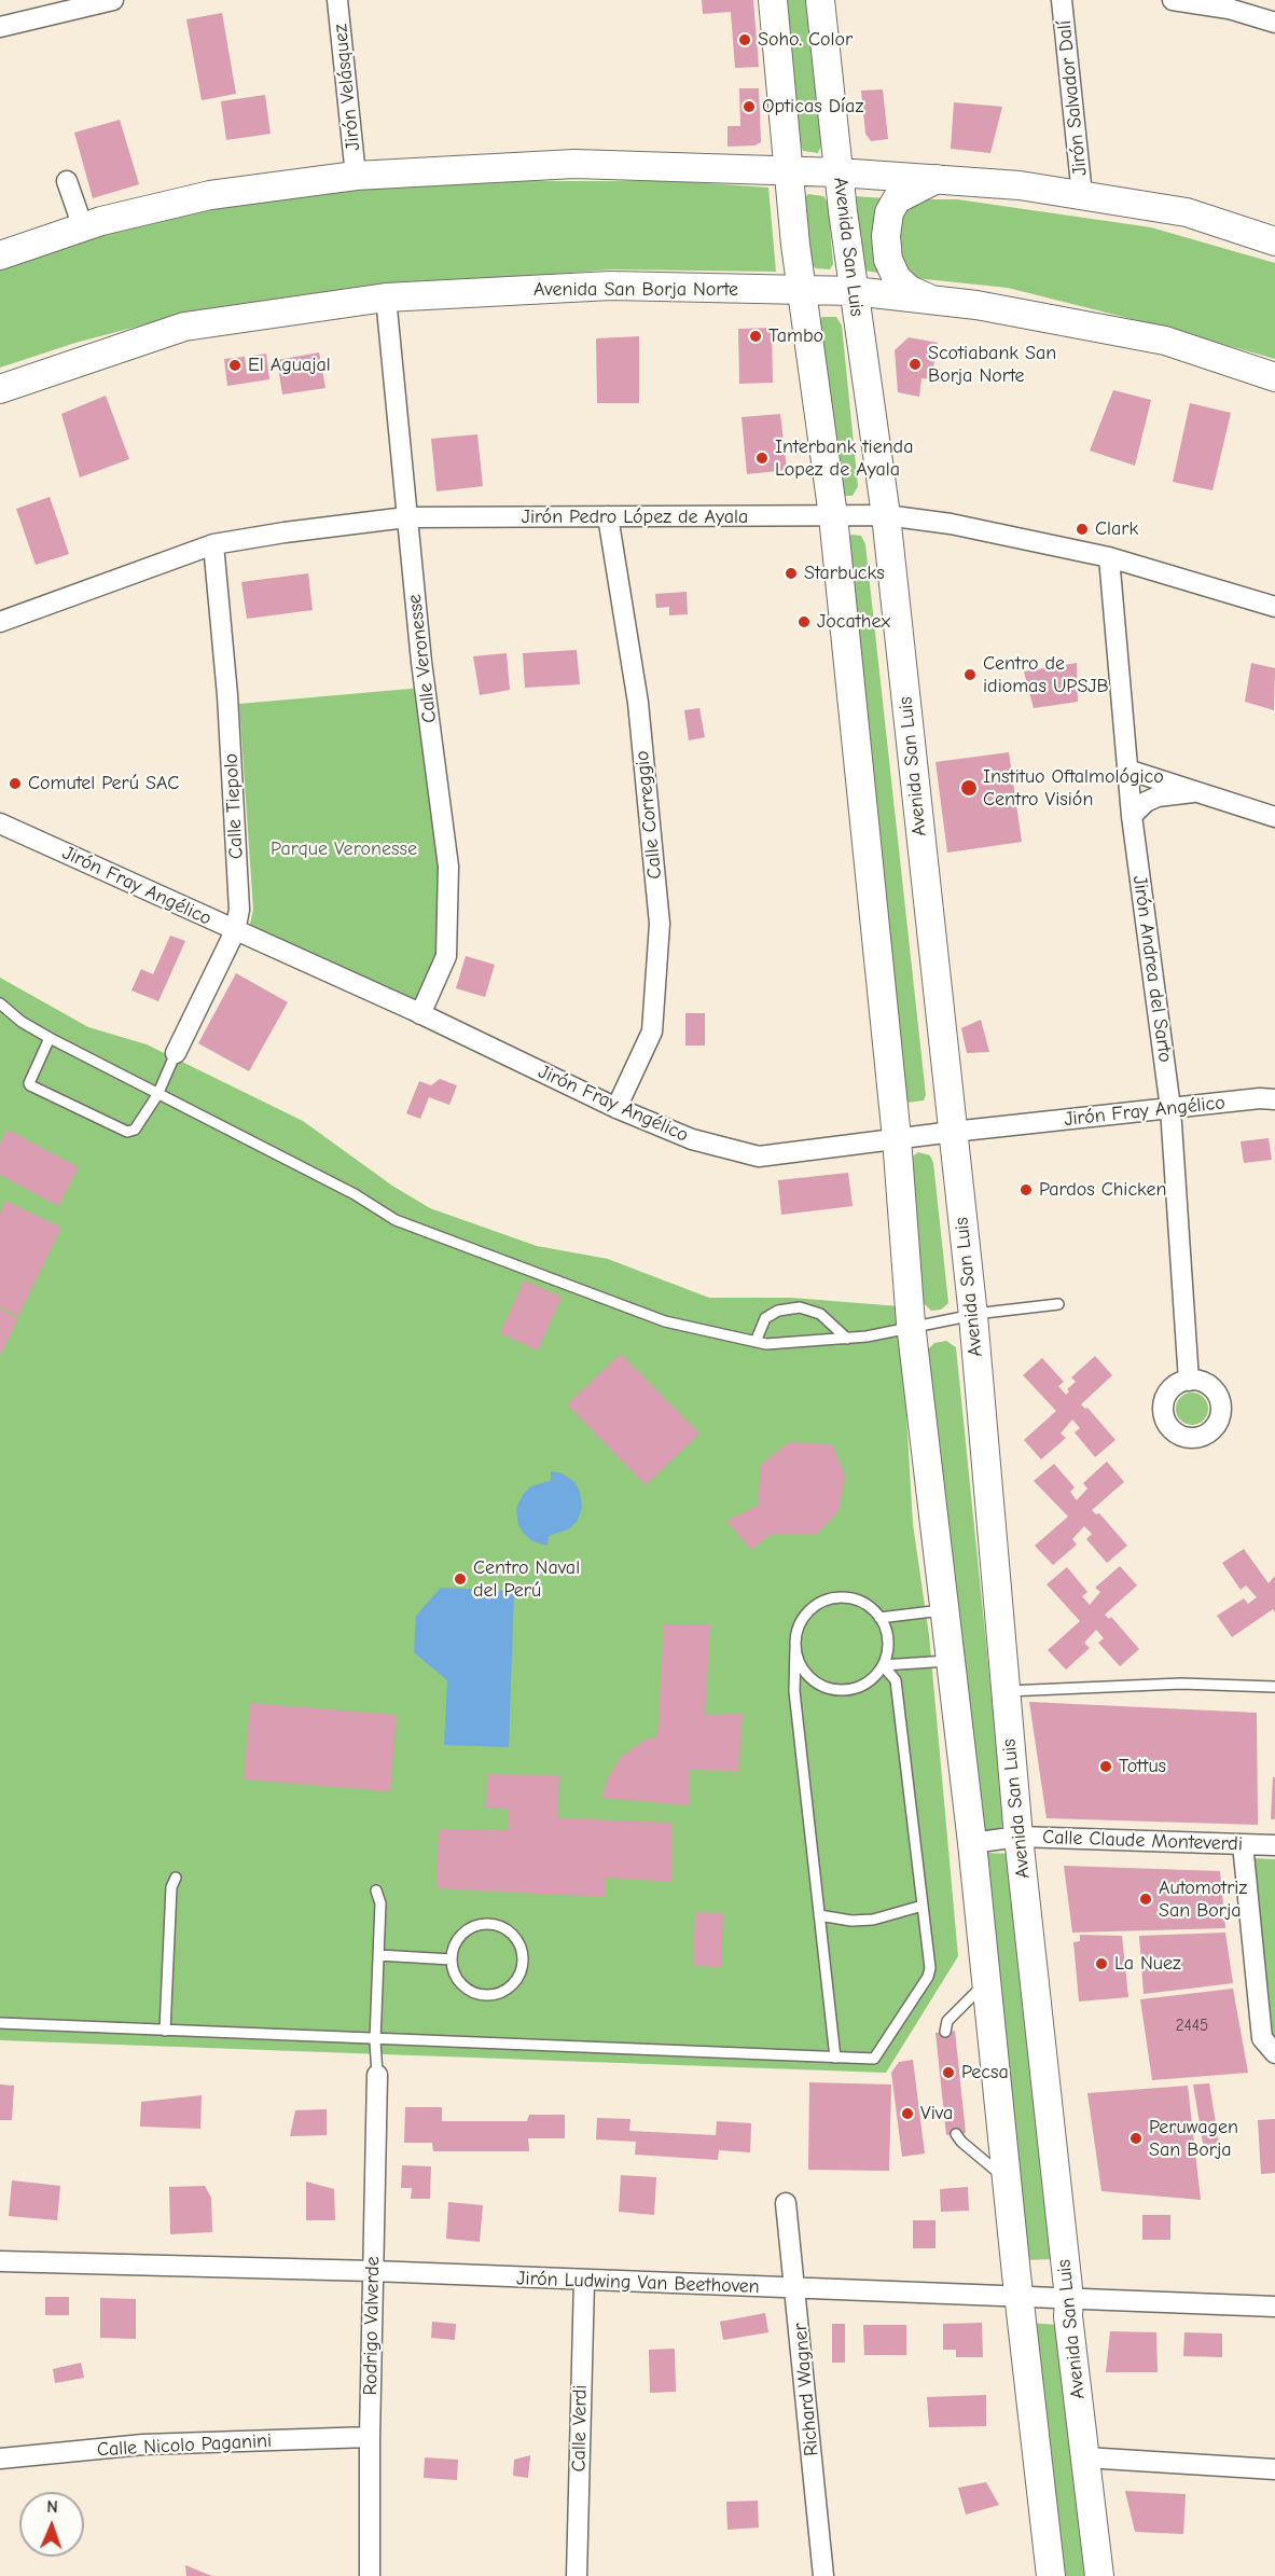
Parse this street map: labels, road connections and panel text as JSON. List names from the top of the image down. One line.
{"streets":{"main road":["Avenida San Luis","Avenida San Borja Norte"],"street":["Jirón Velásquez","Jirón Salvador Dalí","Jirón Pedro López de Ayala","Calle Veronesse","Calle Tiepolo","Calle Correggio","Jirón Fray Angélico","Jirón Andrea del Sarto","Calle Claude Monteverdi","Jirón Ludwing Van Beethoven","Rodrigo Valverde","Richard Wagner","Calle Verdi","Calle Nicolo Paganini"]},"crossings":[["Avenida San Luis","Avenida San Borja Norte"],["Avenida San Luis","Jirón Pedro López de Ayala"],["Avenida San Luis","Jirón Fray Angélico"],["Avenida San Luis","Calle Claude Monteverdi"],["Avenida San Luis","Jirón Ludwing Van Beethoven"],["Avenida San Borja Norte","Calle Veronesse"],["Jirón Pedro López de Ayala","Calle Veronesse"],["Jirón Pedro López de Ayala","Calle Tiepolo"],["Jirón Pedro López de Ayala","Calle Correggio"],["Jirón Pedro López de Ayala","Jirón Andrea del Sarto"],["Calle Veronesse","Jirón Fray Angélico"],["Calle Tiepolo","Jirón Fray Angélico"],["Calle Correggio","Jirón Fray Angélico"],["Jirón Fray Angélico","Jirón Andrea del Sarto"],["Jirón Ludwing Van Beethoven","Rodrigo Valverde"],["Jirón Ludwing Van Beethoven","Richard Wagner"],["Jirón Ludwing Van Beethoven","Calle Verdi"],["Rodrigo Valverde","Calle Nicolo Paganini"]],"parks":["Parque Veronesse"],"places":["Soho. Color","Opticas Díaz","Tambo","Scotiabank San Borja Norte","El Aguajal","Interbank tienda Lopez de Ayala","Clark","Starbucks","Jocathex","Centro de idiomas UPSJB","Comutel Perú SAC","Instituo Oftalmológico Centro Visión","Pardos Chicken","Centro Naval del Perú","Tottus","Automotriz San Borja","La Nuez","Pecsa","Viva","Peruwagen San Borja"],"house_numbers":["2445"],"north":"top"}
